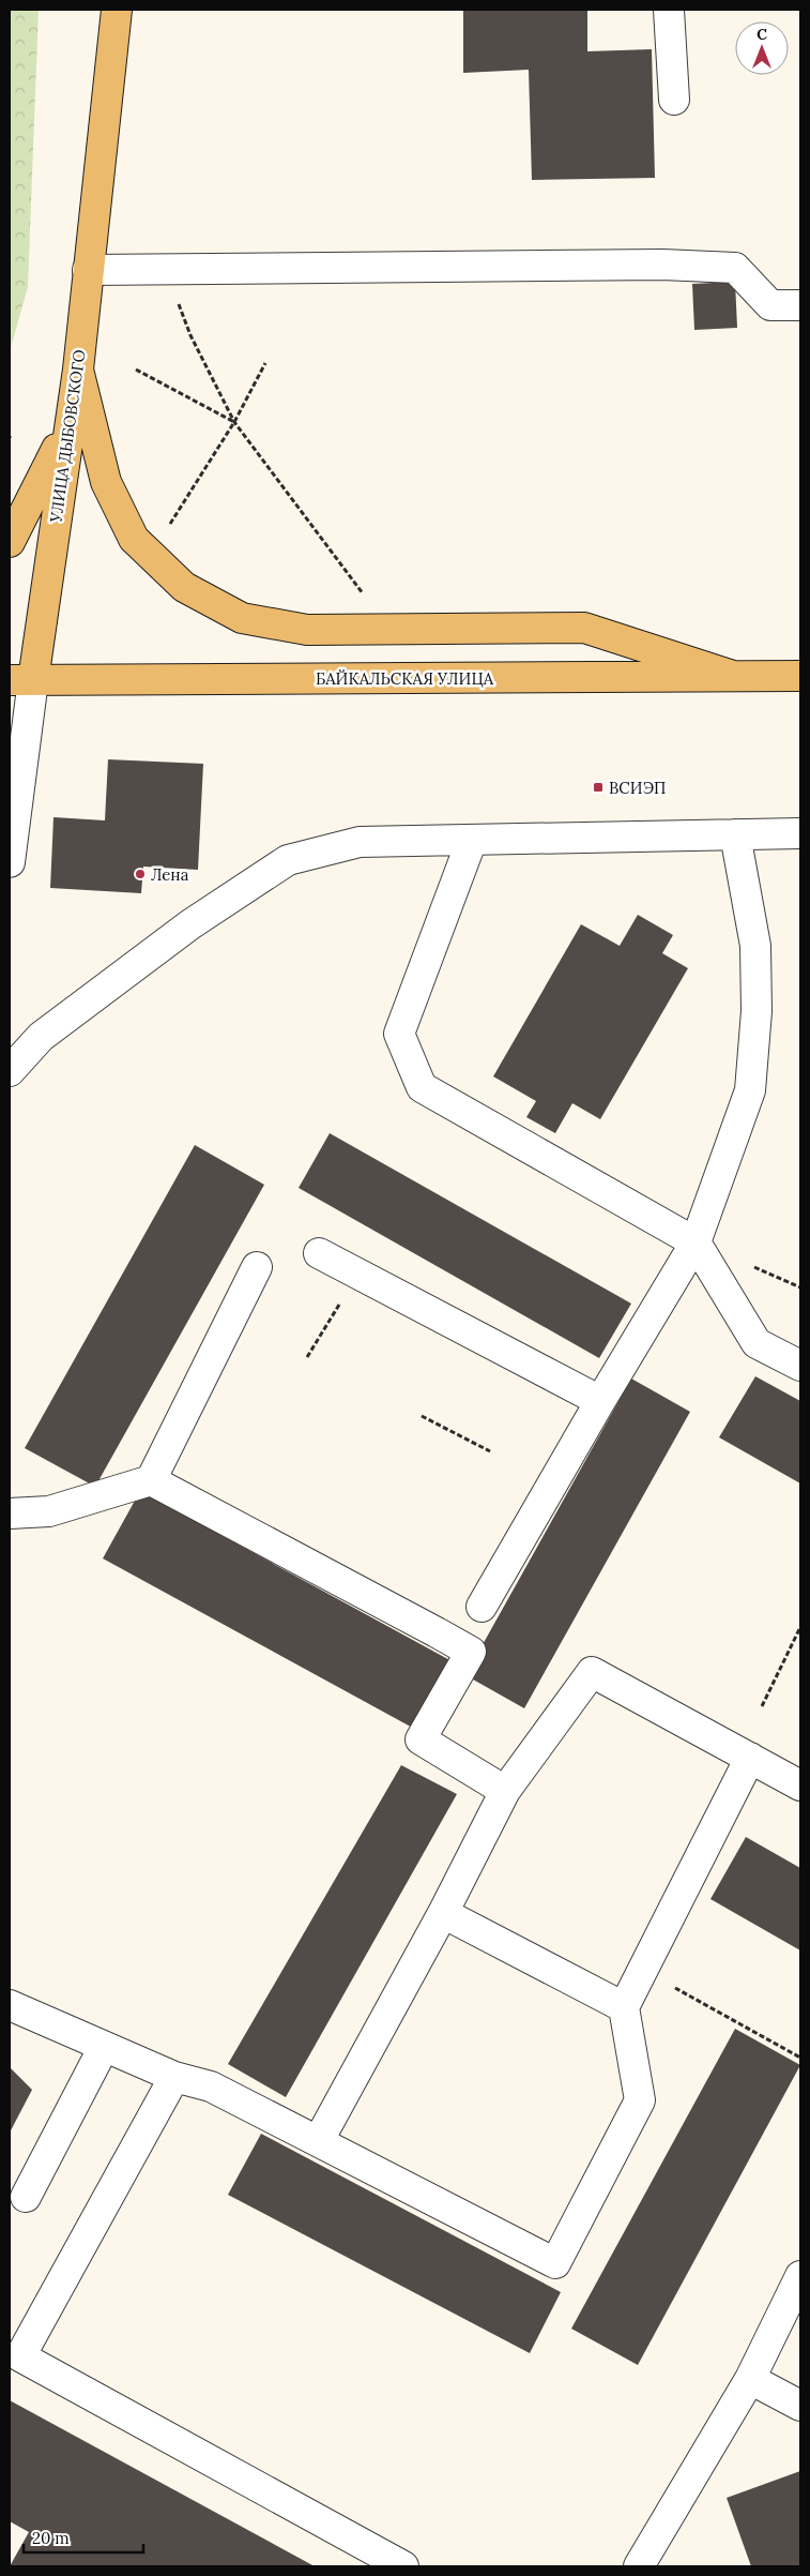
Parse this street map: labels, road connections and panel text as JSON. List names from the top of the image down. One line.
{"streets":{"main road":["УЛИЦА ДЫБОВСКОГО","БАЙКАЛЬСКАЯ УЛИЦА"]},"crossings":[["УЛИЦА ДЫБОВСКОГО","БАЙКАЛЬСКАЯ УЛИЦА"]],"places":{"transit":["ВСИЭП"],"other":["Лена"]},"scale_bar":"20 m","north":"top"}
